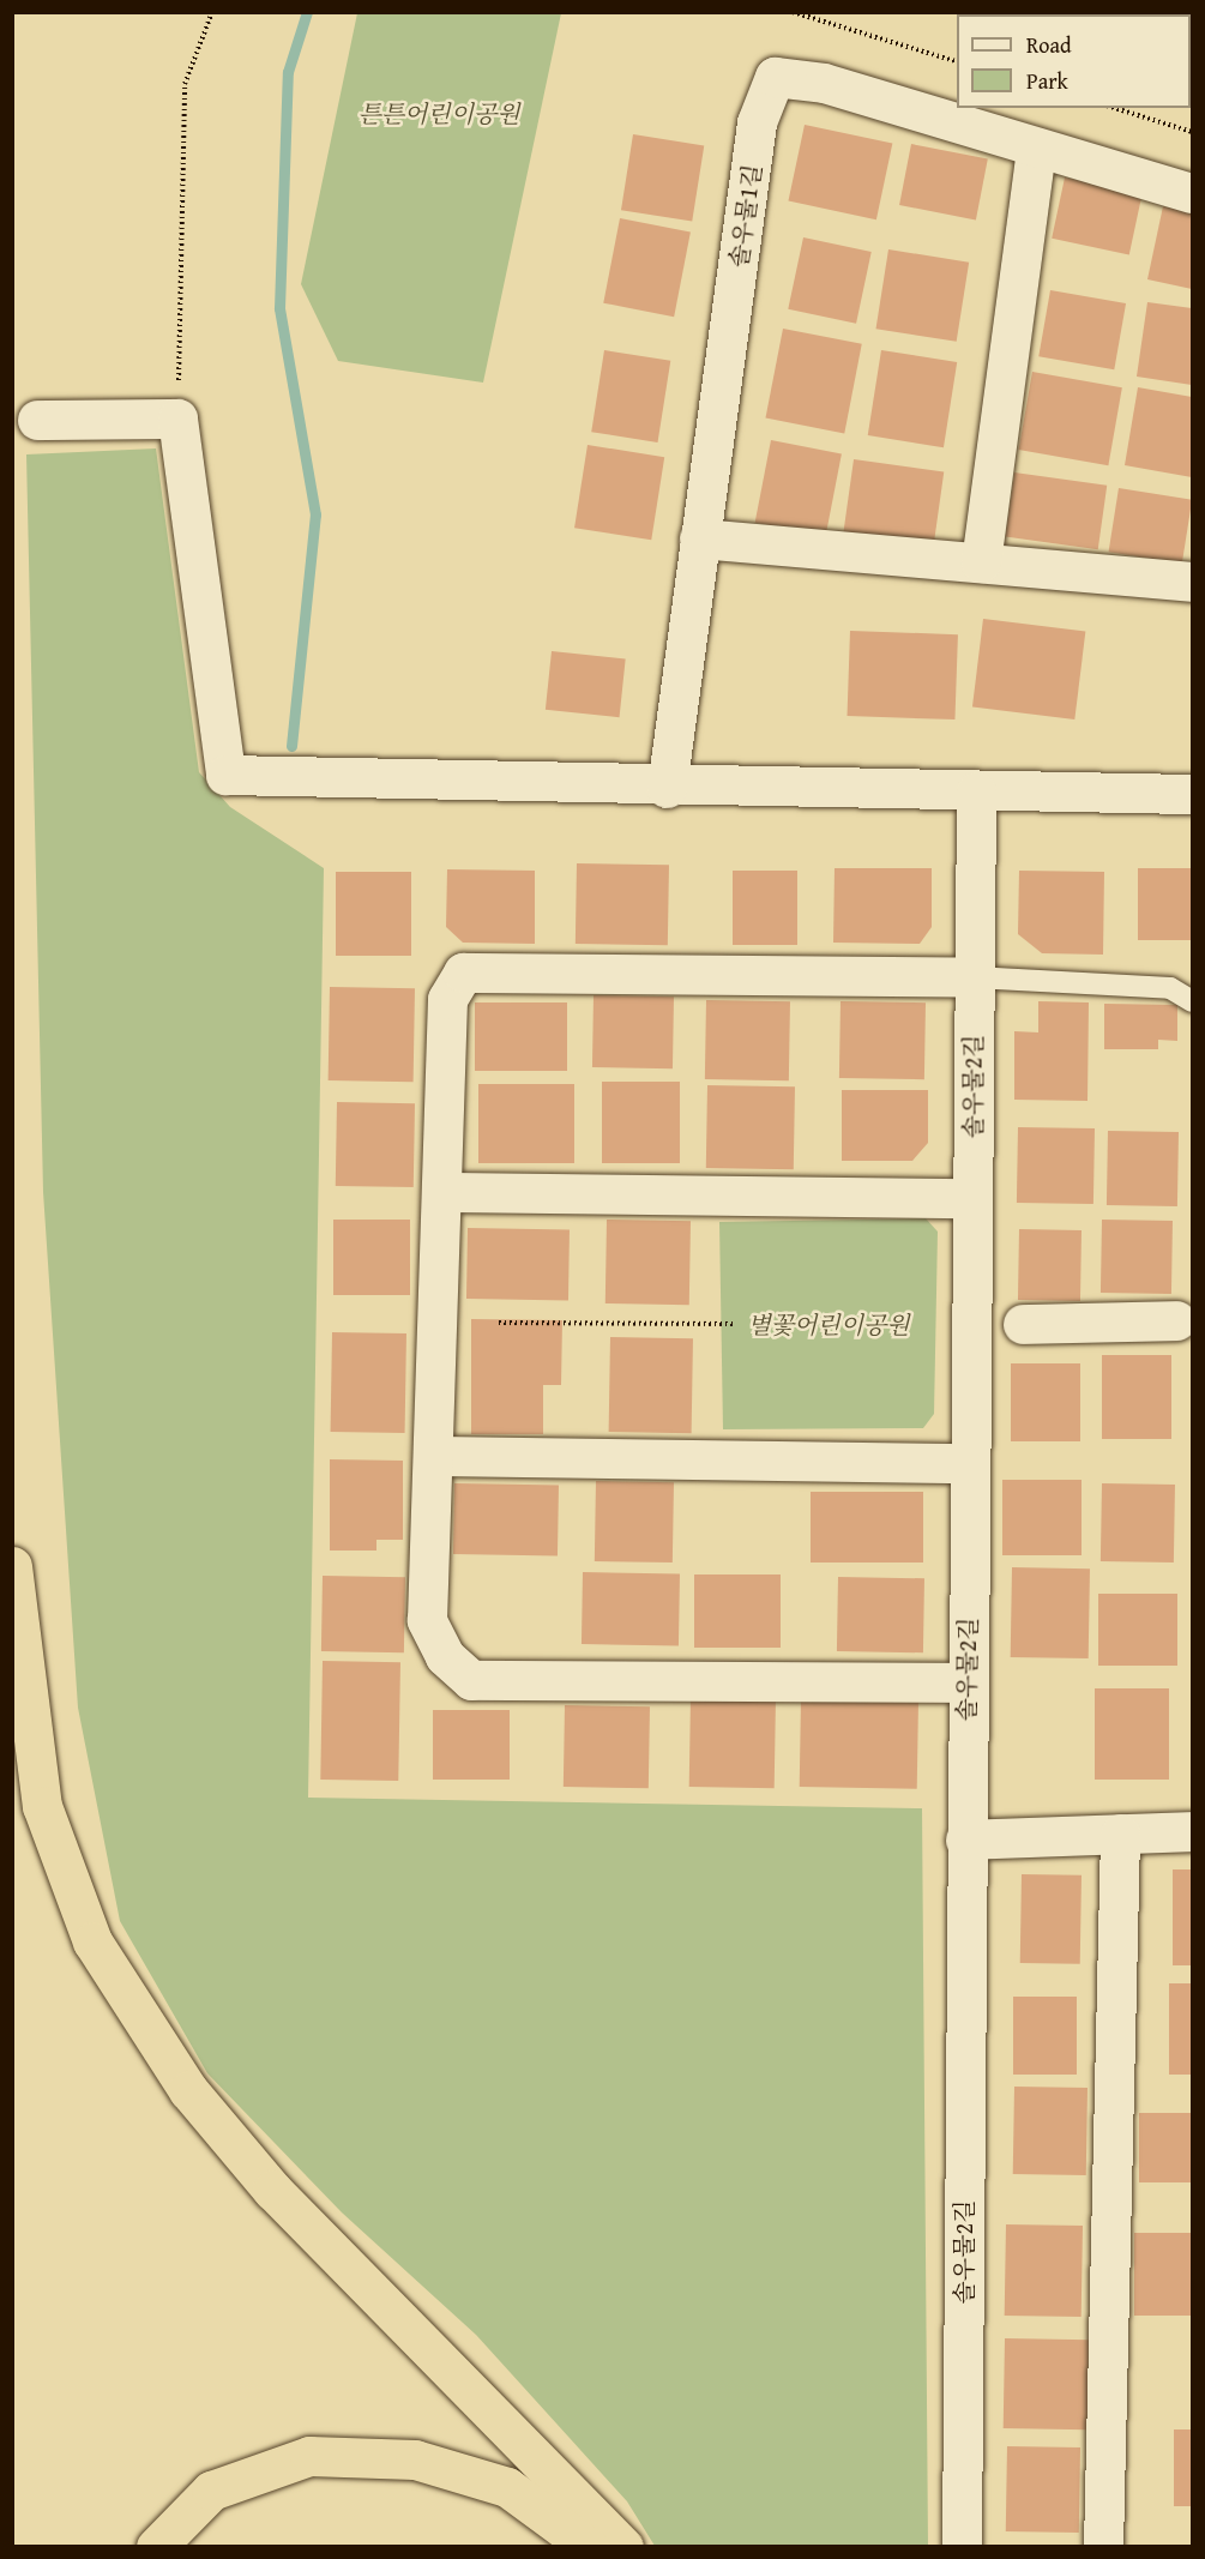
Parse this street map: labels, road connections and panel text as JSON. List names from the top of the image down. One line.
{"streets":{"street":["솔우물1길","솔우물2길"]},"parks":["튼튼어린이공원","별꽃어린이공원"],"legend":["Road","Park"]}
